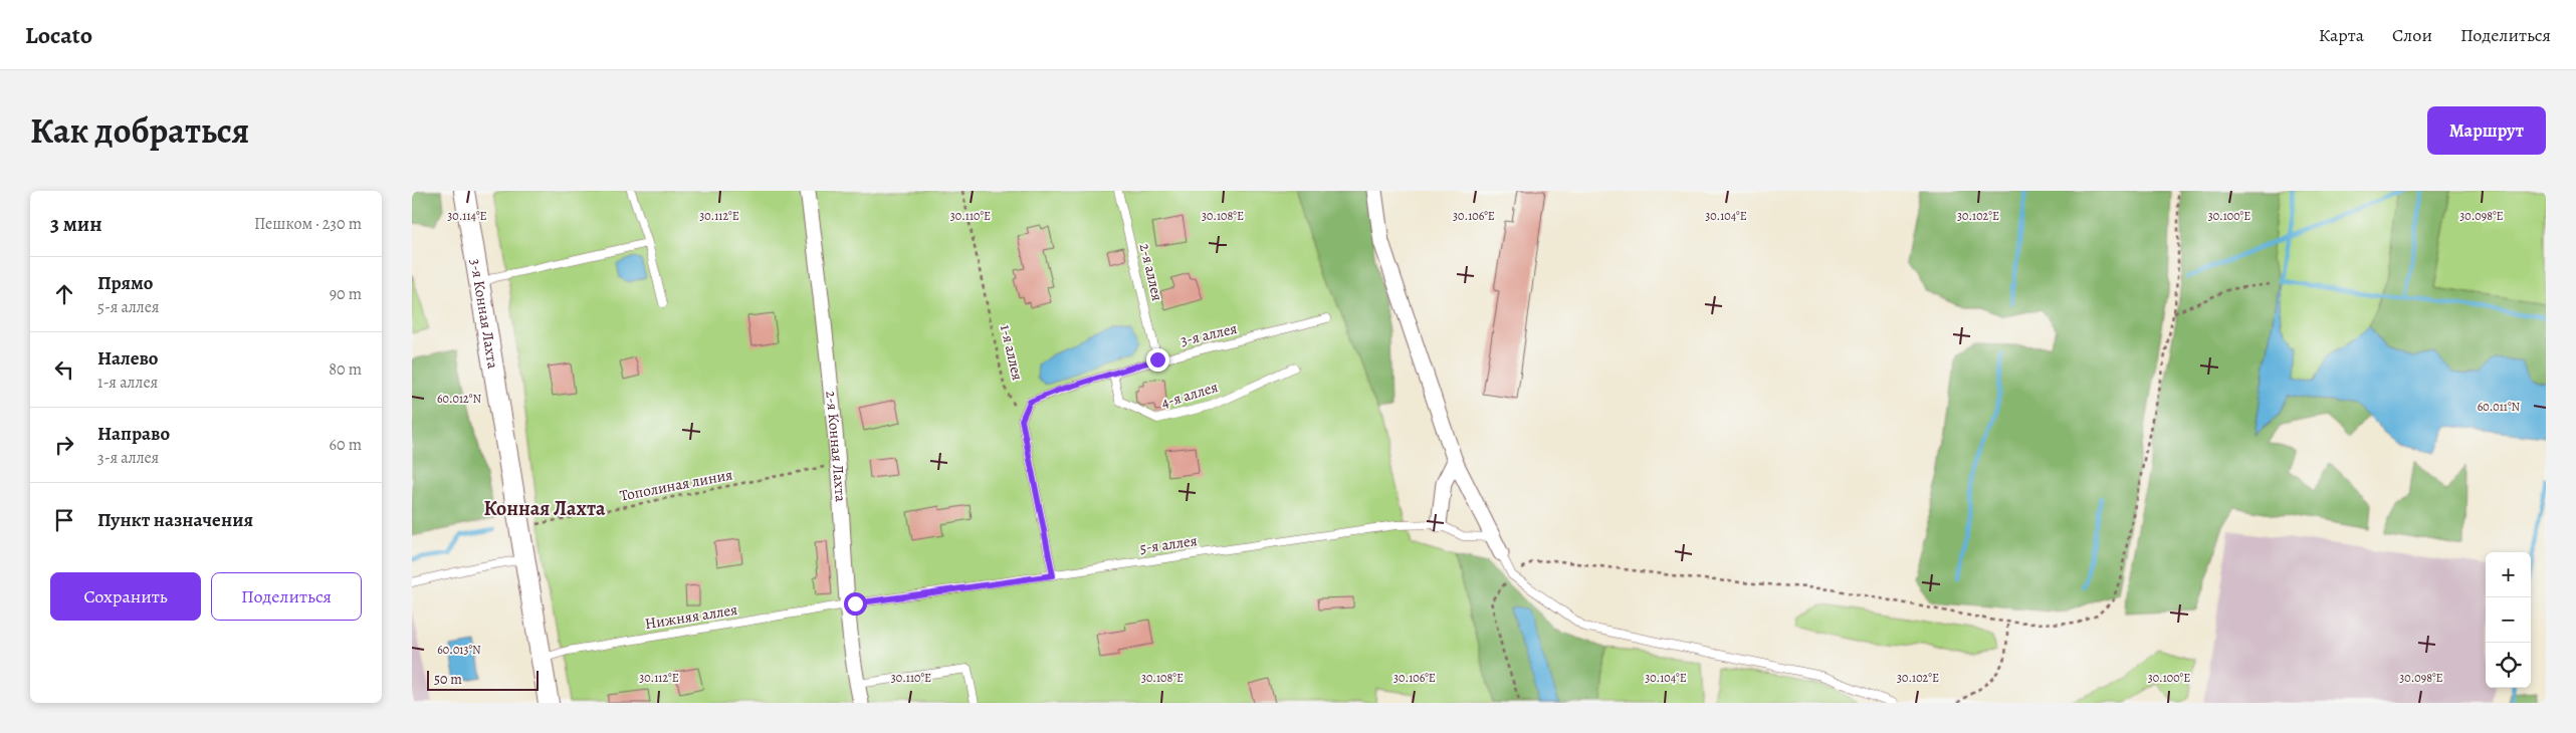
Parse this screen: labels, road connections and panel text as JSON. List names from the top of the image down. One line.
{"streets":{"main road":["3-я Конная Лахта"],"street":["2-я Конная Лахта"],"lane":["2-я аллея","3-я аллея","4-я аллея","5-я аллея","Нижняя аллея"],"path":["1-я аллея","Тополиная линия"]},"crossings":[["2-я аллея","3-я аллея"],["3-я Конная Лахта","Тополиная линия"],["3-я Конная Лахта","Нижняя аллея"],["3-я аллея","1-я аллея"],["3-я аллея","4-я аллея"],["2-я Конная Лахта","Тополиная линия"],["2-я Конная Лахта","5-я аллея"],["2-я Конная Лахта","Нижняя аллея"],["5-я аллея","Нижняя аллея"]],"districts":["Конная Лахта"],"scale_bar":"50 m","page":{"header":"Locato","nav":["Карта","Слои","Поделиться"],"title":"Как добраться","buttons":["Маршрут",["Сохранить","Поделиться"]],"heading":["3 мин","Пешком · 230 m"],"list":[["Прямо","5-я аллея","90 m"],["Налево","1-я аллея","80 m"],["Направо","3-я аллея","60 m"],"Пункт назначения"],"map_buttons":["+","−"],"scale":"50 m"},"coordinates":["30.114°E","30.112°E","30.110°E","30.108°E","30.106°E","30.104°E","30.102°E","30.100°E","30.098°E","60.012°N","60.011°N","60.013°N"]}
